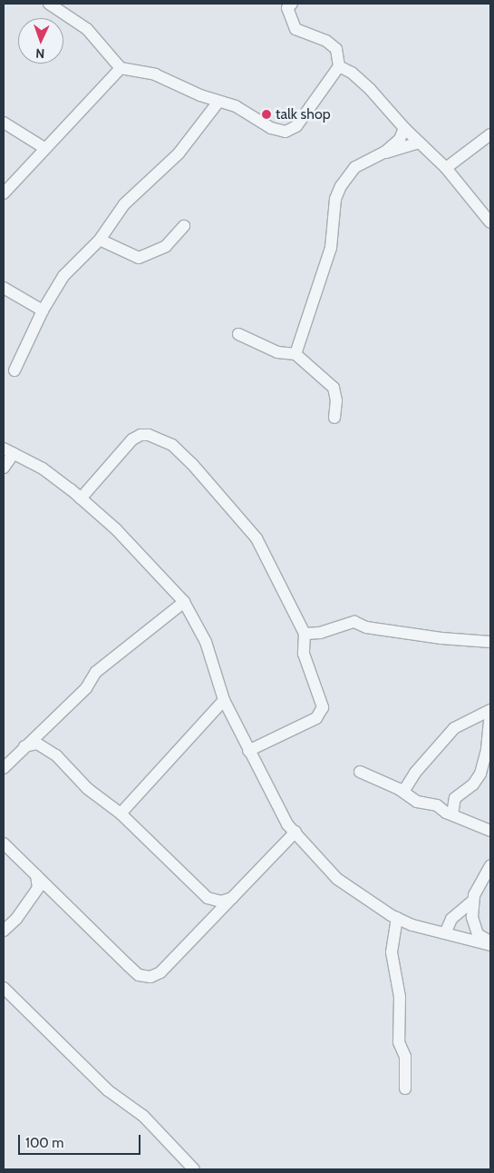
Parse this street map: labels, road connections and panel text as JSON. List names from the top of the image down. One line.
{"places":["talk shop"],"scale_bar":"100 m","north":"bottom"}
